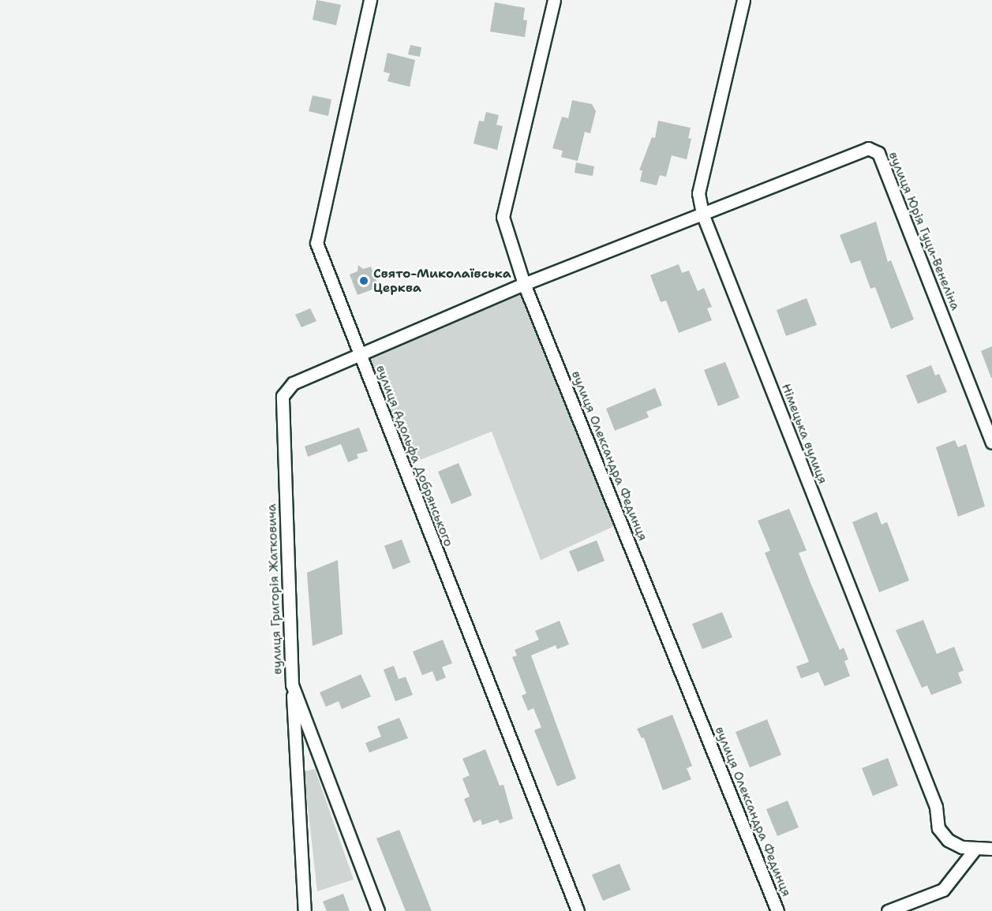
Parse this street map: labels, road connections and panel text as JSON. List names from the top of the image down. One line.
{"streets":{"street":["вулиця Юрія Гуци-Венеліна","Німецька вулиця","вулиця Адольфа Добрянського","вулиця Олександра Фединця","вулиця Григорія Жатковича"]},"crossings":[["вулиця Юрія Гуци-Венеліна","Німецька вулиця"],["вулиця Юрія Гуци-Венеліна","вулиця Олександра Фединця"],["вулиця Юрія Гуци-Венеліна","вулиця Григорія Жатковича"],["вулиця Адольфа Добрянського","вулиця Григорія Жатковича"],["вулиця Олександра Фединця","вулиця Григорія Жатковича"]],"places":["Свято-Миколаївська Церква"]}
